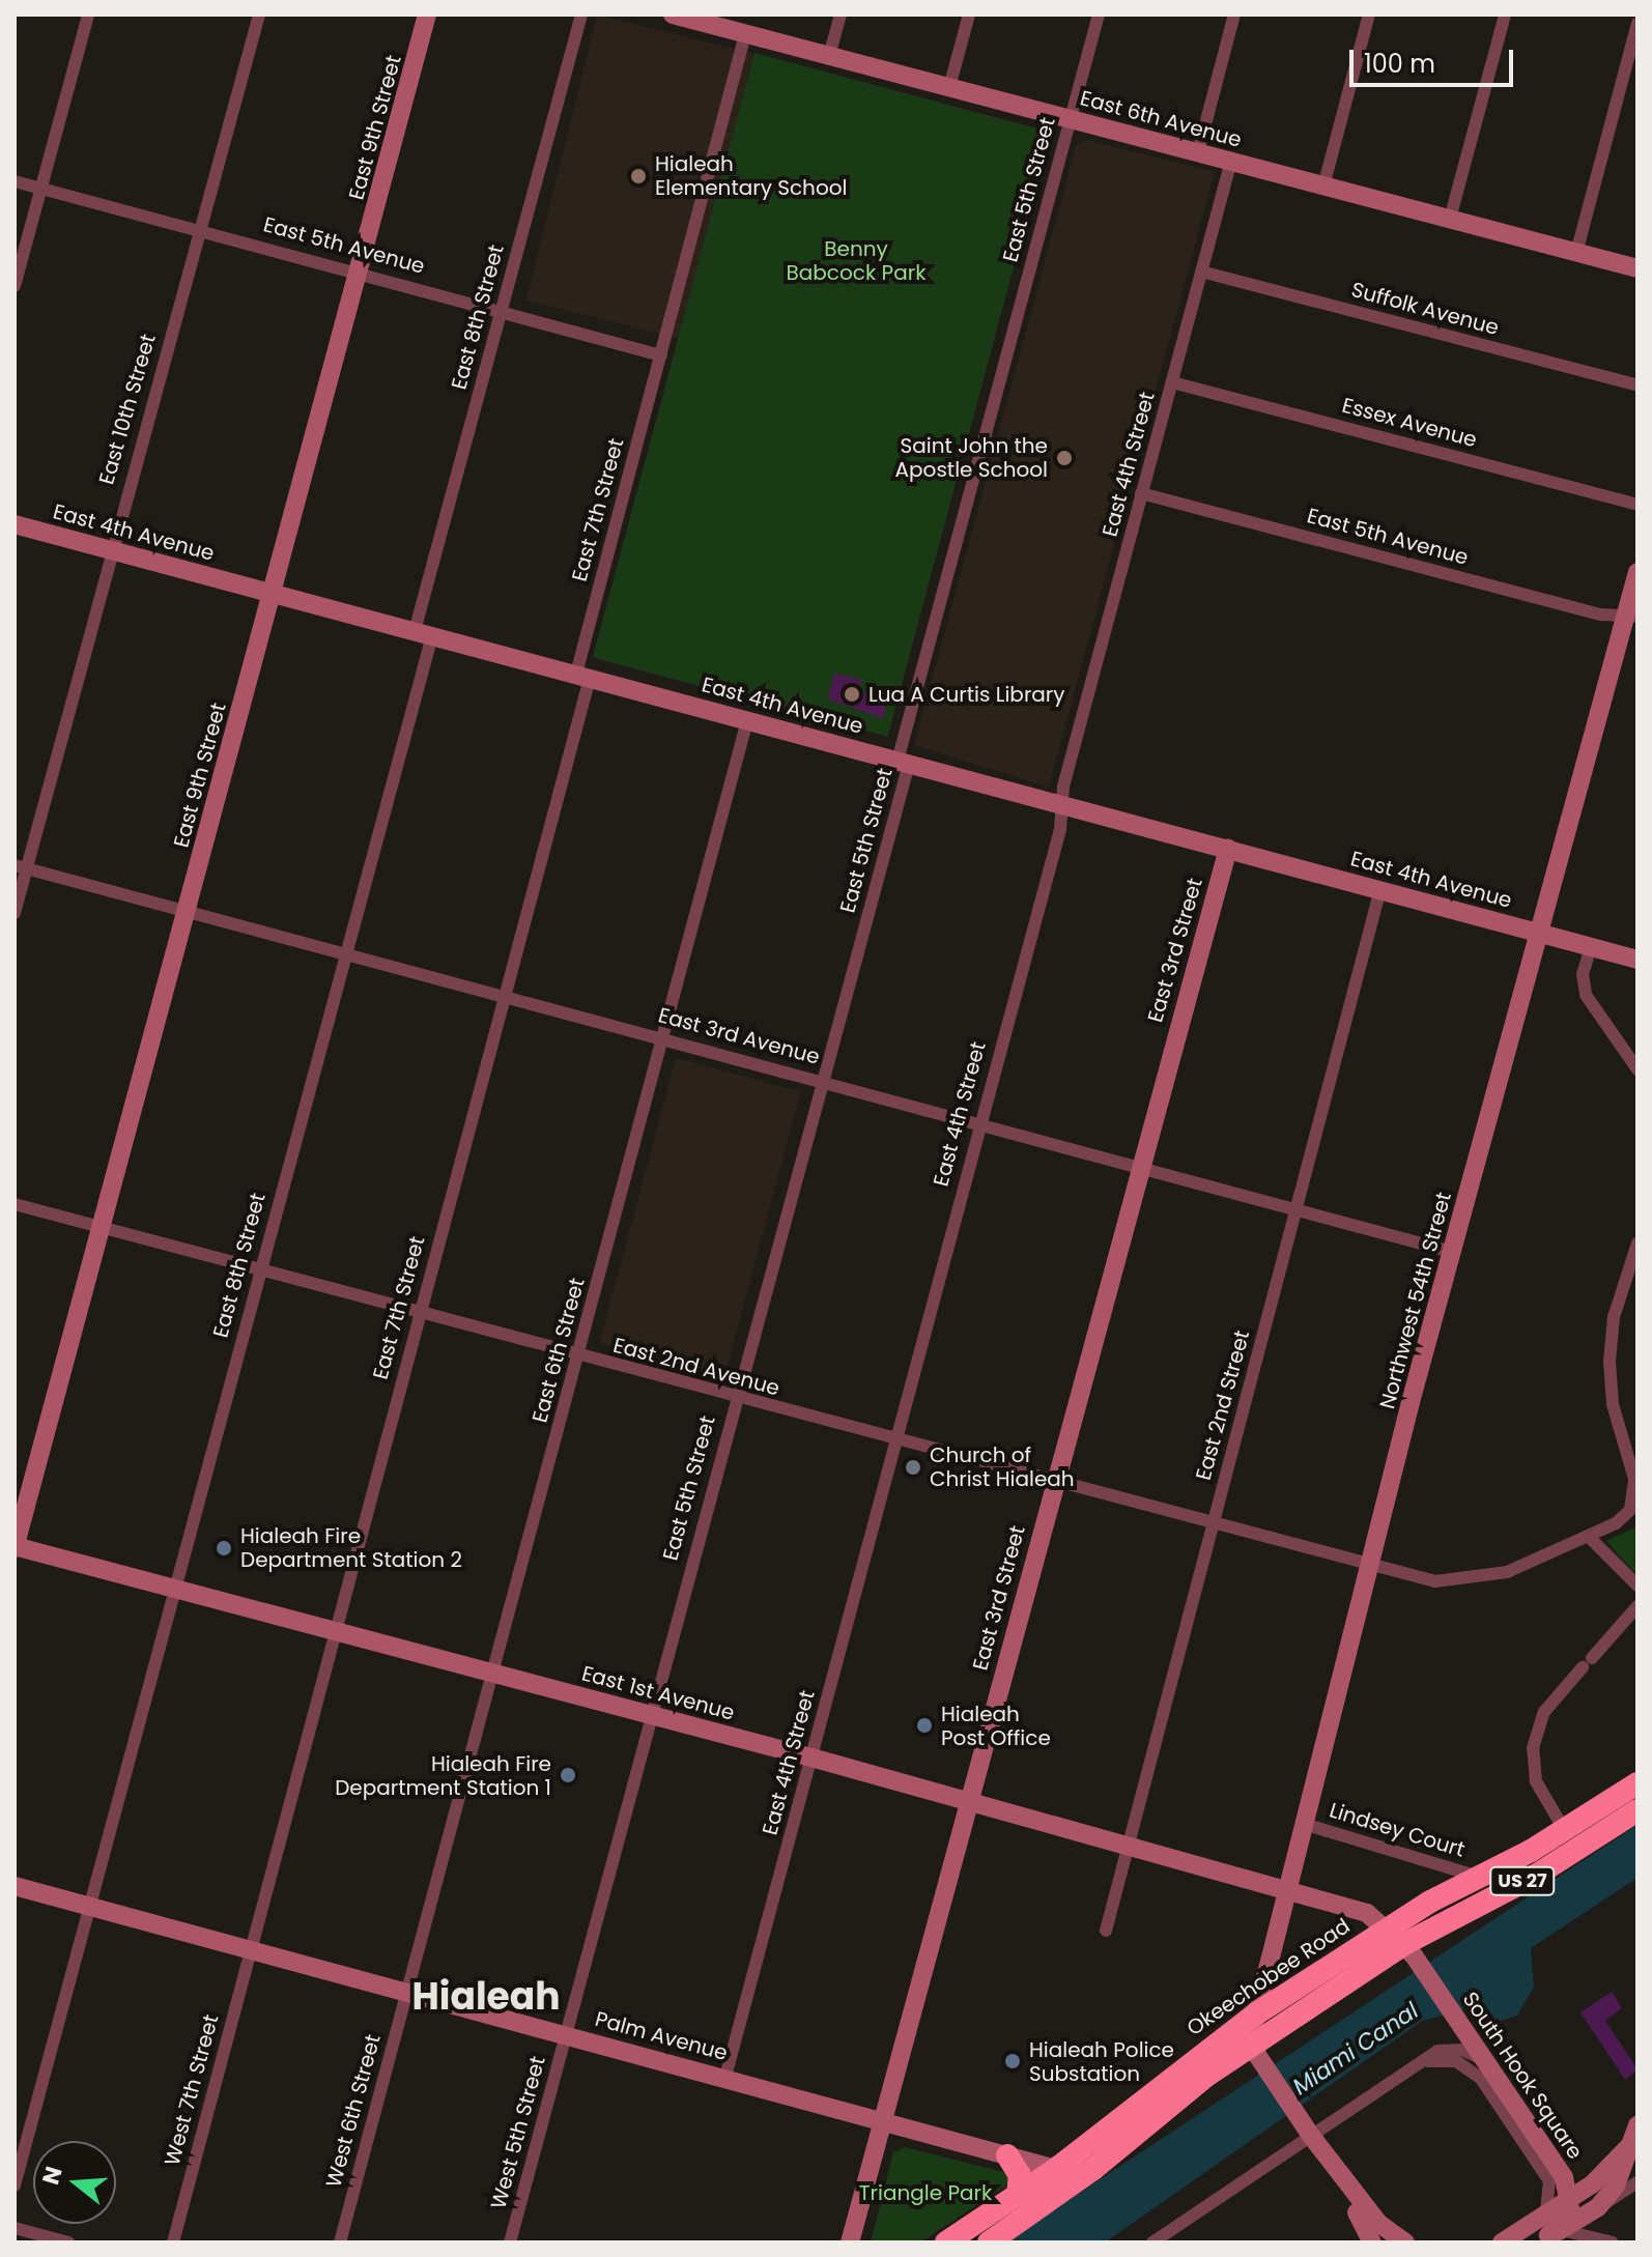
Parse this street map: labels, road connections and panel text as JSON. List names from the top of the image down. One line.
{"streets":{"highway":["US 27","Okeechobee Road"],"main road":["East 6th Avenue","East 9th Street","East 4th Avenue","East 3rd Street","Northwest 54th Street","East 1st Avenue","Palm Avenue","South Hook Square"],"street":["East 5th Street","East 5th Avenue","Suffolk Avenue","East 8th Street","East 10th Street","Essex Avenue","East 4th Street","East 7th Street","East 3rd Avenue","East 6th Street","East 2nd Avenue","East 2nd Street","Lindsey Court","West 7th Street","West 6th Street","West 5th Street"]},"crossings":[["East 6th Avenue","East 5th Street"],["East 6th Avenue","East 4th Street"],["East 6th Avenue","East 7th Street"],["East 9th Street","East 5th Avenue"],["East 9th Street","East 4th Avenue"],["East 9th Street","East 3rd Avenue"],["East 9th Street","East 2nd Avenue"],["East 9th Street","East 1st Avenue"],["East 5th Street","East 4th Avenue"],["East 5th Street","East 3rd Avenue"],["East 5th Street","East 2nd Avenue"],["East 5th Street","East 1st Avenue"],["East 5th Street","Palm Avenue"],["East 5th Street","West 5th Street"],["East 5th Avenue","East 8th Street"],["East 5th Avenue","East 10th Street"],["East 5th Avenue","East 4th Street"],["East 5th Avenue","East 7th Street"],["East 5th Avenue","Northwest 54th Street"],["Suffolk Avenue","East 4th Street"],["East 8th Street","East 4th Avenue"],["East 8th Street","East 3rd Avenue"],["East 8th Street","East 2nd Avenue"],["East 8th Street","East 1st Avenue"],["East 8th Street","Palm Avenue"],["East 10th Street","East 4th Avenue"],["East 10th Street","East 3rd Avenue"],["Essex Avenue","East 4th Street"],["East 4th Street","East 4th Avenue"],["East 4th Street","East 3rd Avenue"],["East 4th Street","East 2nd Avenue"],["East 4th Street","East 1st Avenue"],["East 4th Street","Palm Avenue"],["East 7th Street","East 4th Avenue"],["East 7th Street","East 3rd Avenue"],["East 7th Street","East 2nd Avenue"],["East 7th Street","East 1st Avenue"],["East 7th Street","Palm Avenue"],["East 7th Street","West 7th Street"],["East 4th Avenue","East 3rd Street"],["East 4th Avenue","Northwest 54th Street"],["East 4th Avenue","East 6th Street"],["East 4th Avenue","East 2nd Street"],["East 3rd Street","East 3rd Avenue"],["East 3rd Street","East 2nd Avenue"],["East 3rd Street","East 1st Avenue"],["East 3rd Street","Palm Avenue"],["East 3rd Avenue","Northwest 54th Street"],["East 3rd Avenue","East 6th Street"],["East 3rd Avenue","East 2nd Street"],["Northwest 54th Street","East 2nd Avenue"],["Northwest 54th Street","East 1st Avenue"],["Northwest 54th Street","Lindsey Court"],["Northwest 54th Street","Okeechobee Road"],["East 6th Street","East 2nd Avenue"],["East 6th Street","East 1st Avenue"],["East 6th Street","Palm Avenue"],["East 6th Street","West 6th Street"],["East 2nd Avenue","East 2nd Street"],["East 2nd Street","East 1st Avenue"],["East 1st Avenue","Okeechobee Road"],["East 1st Avenue","South Hook Square"],["Lindsey Court","Okeechobee Road"],["Okeechobee Road","Palm Avenue"],["Okeechobee Road","South Hook Square"],["Palm Avenue","West 7th Street"],["Palm Avenue","West 6th Street"],["Palm Avenue","West 5th Street"]],"districts":["Hialeah"],"water":["Miami Canal"],"parks":["Benny Babcock Park","Triangle Park"],"places":["Hialeah Elementary School","Saint John the Apostle School","Lua A Curtis Library","Church of Christ Hialeah","Hialeah Fire Department Station 2","Hialeah Post Office","Hialeah Fire Department Station 1","Hialeah Police Substation"],"scale_bar":"100 m","north":"left"}
